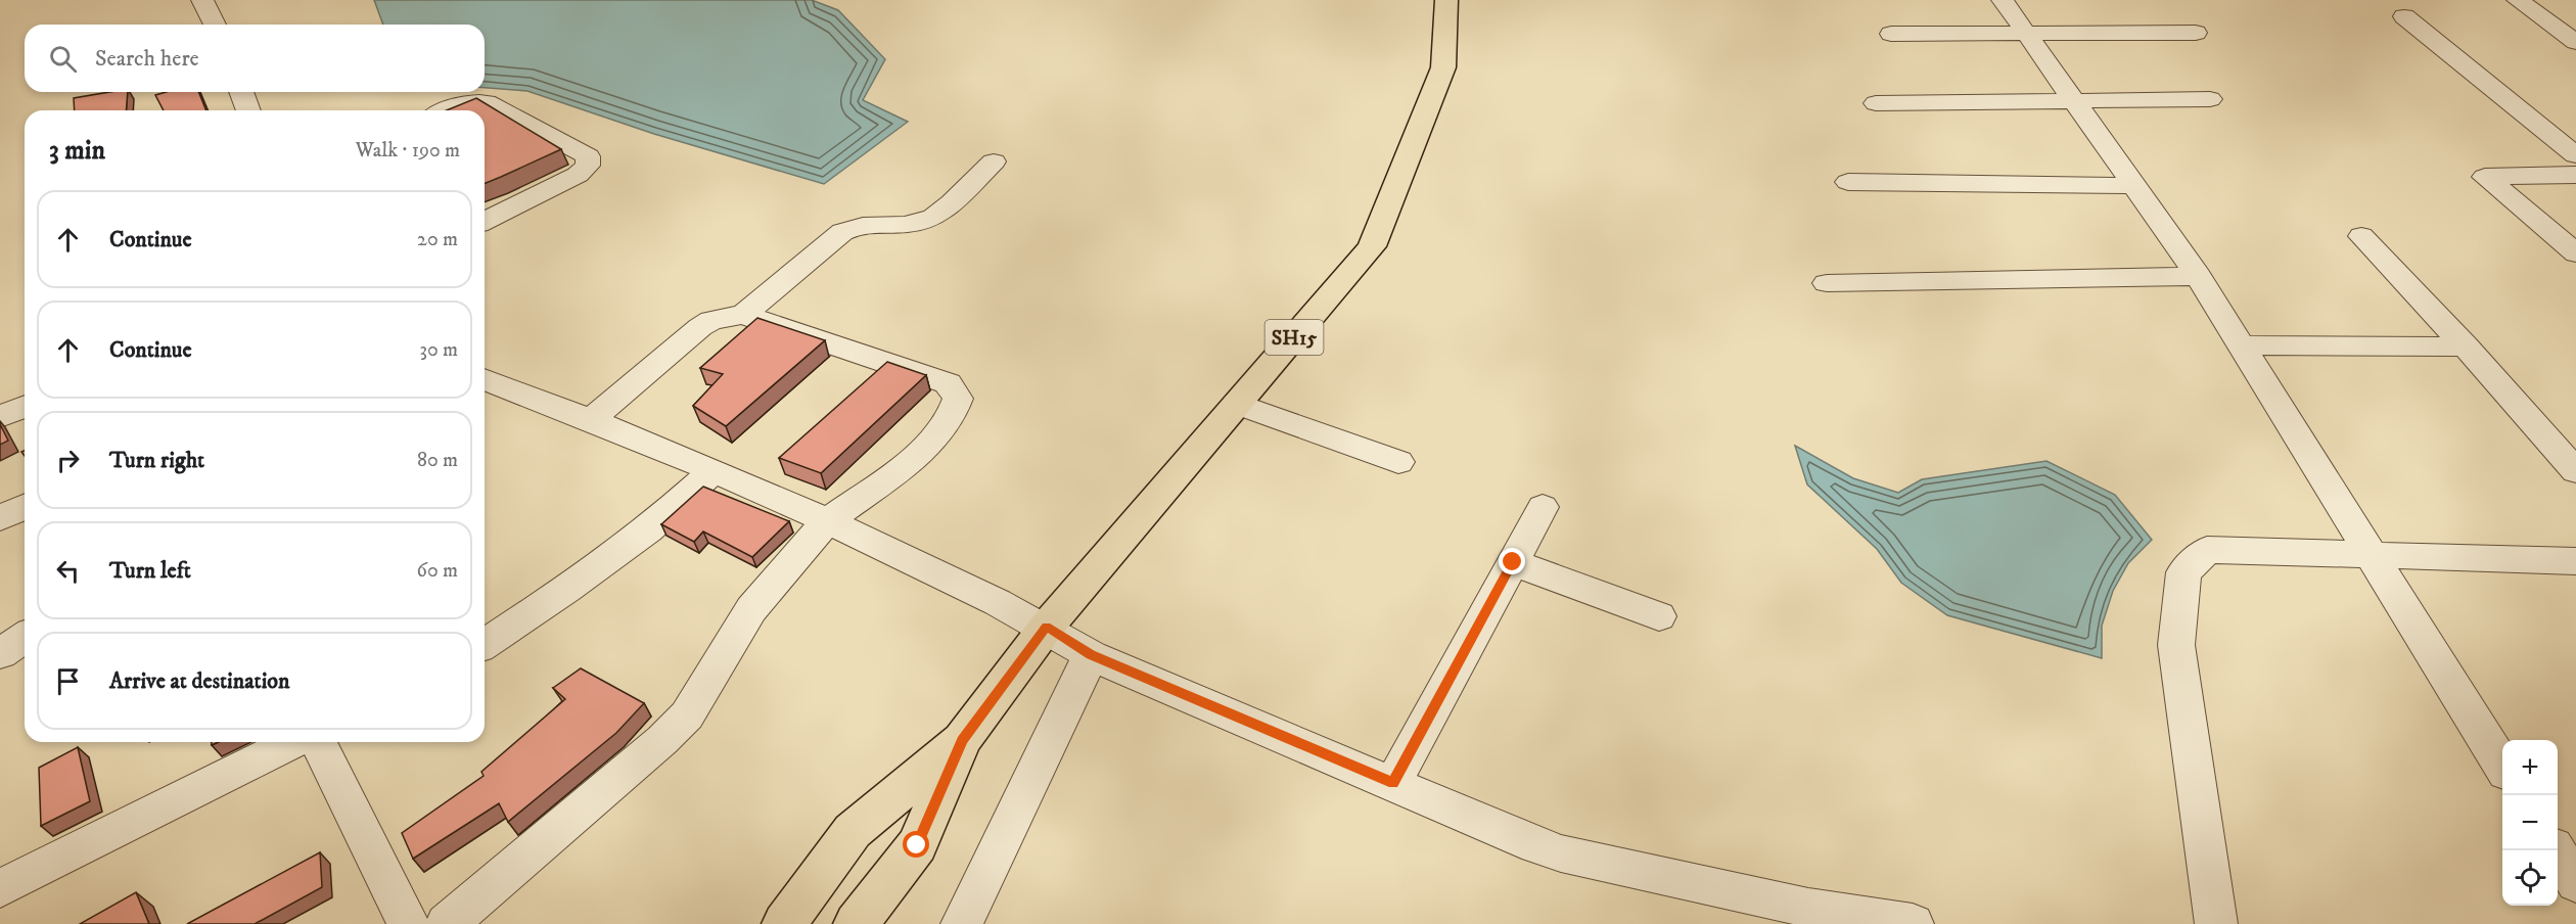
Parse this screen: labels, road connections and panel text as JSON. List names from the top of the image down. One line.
{"streets":{"main road":["SH15"]},"page":{"search":"Search here","heading":["3 min","Walk · 190 m"],"list":[["Continue","20 m"],["Continue","30 m"],["Turn right","80 m"],["Turn left","60 m"],"Arrive at destination"],"map_buttons":["+","−"]}}
